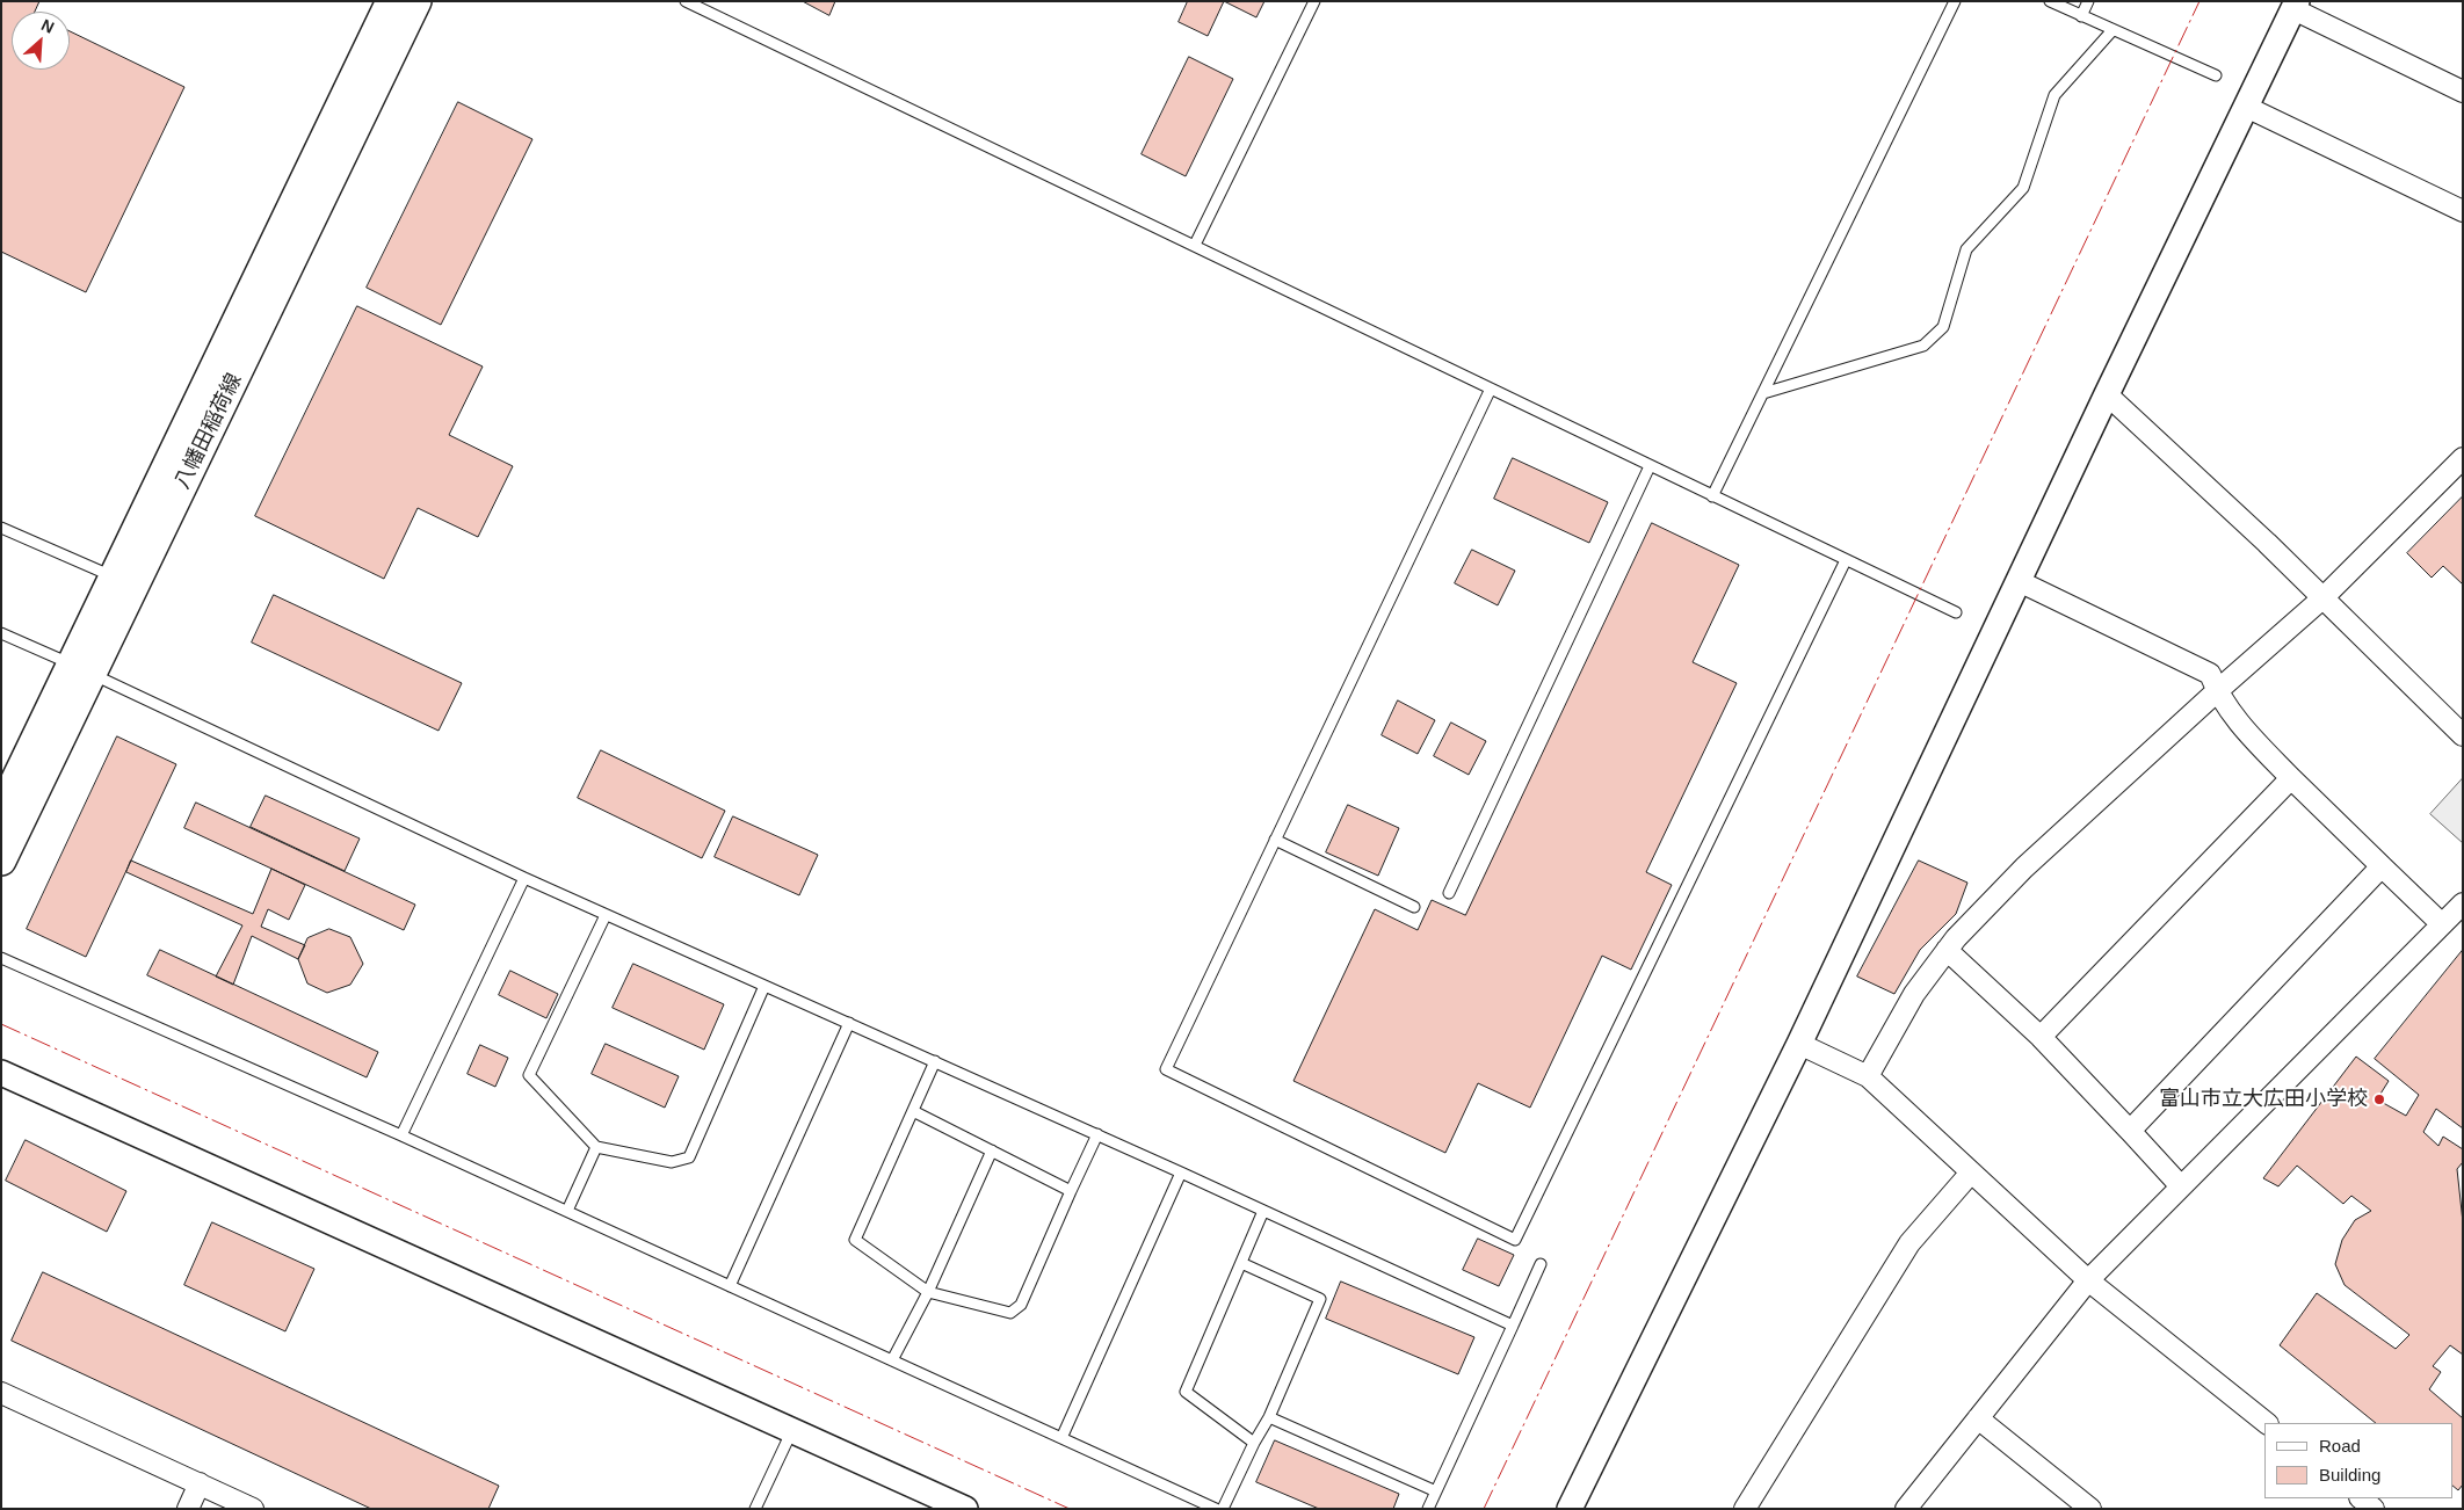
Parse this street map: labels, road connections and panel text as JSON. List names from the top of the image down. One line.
{"streets":{"main road":["八幡田稲荷線"]},"places":["富山市立大広田小学校"],"legend":["Road","Building"],"north":"top right"}
